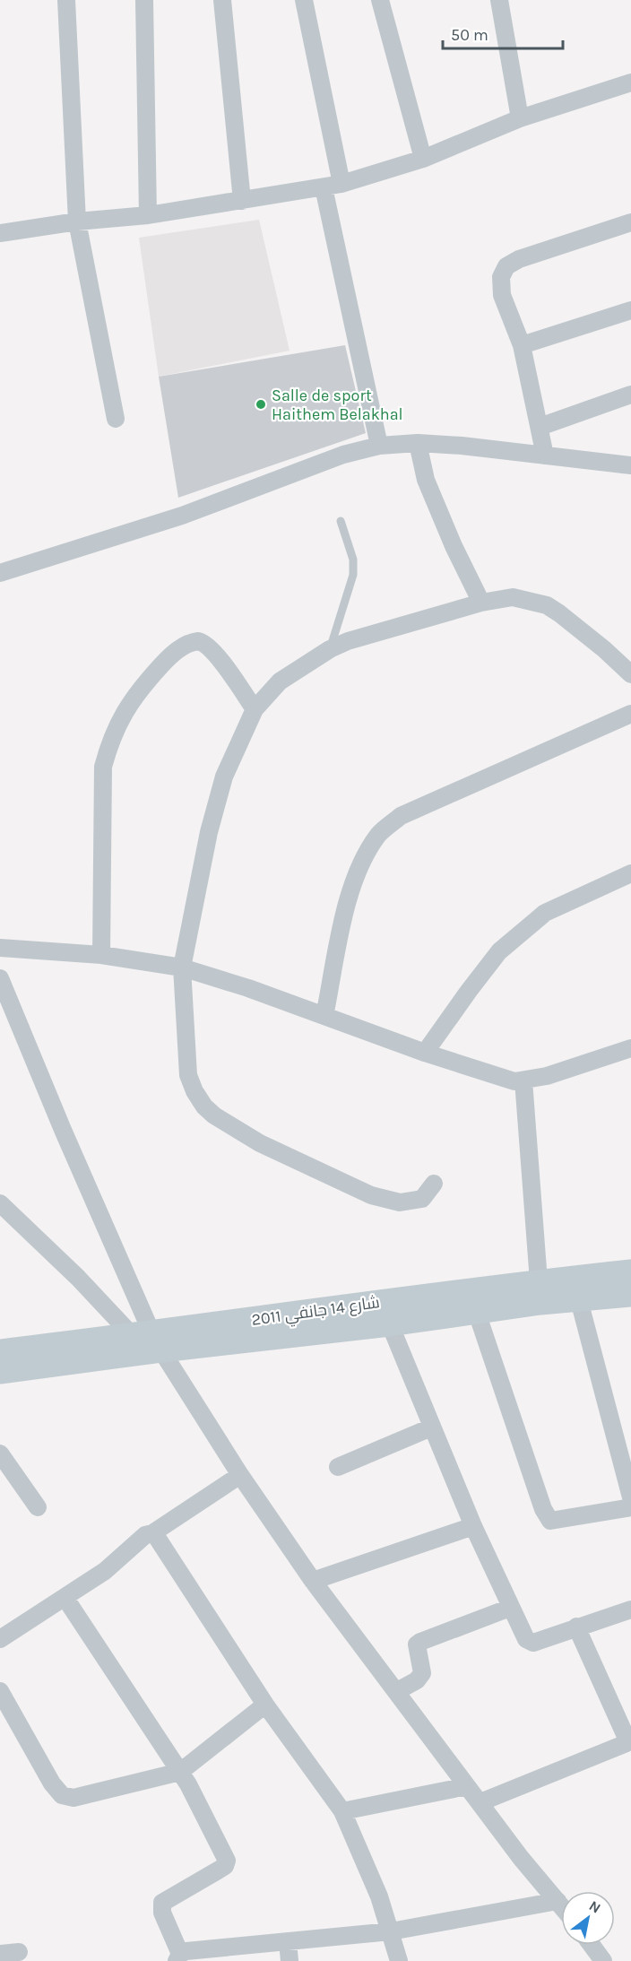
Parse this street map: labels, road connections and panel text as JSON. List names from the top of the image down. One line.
{"streets":{"main road":["شارع 14 جانفي 2011"]},"places":["Salle de sport Haithem Belakhal"],"scale_bar":"50 m","north":"top right"}
